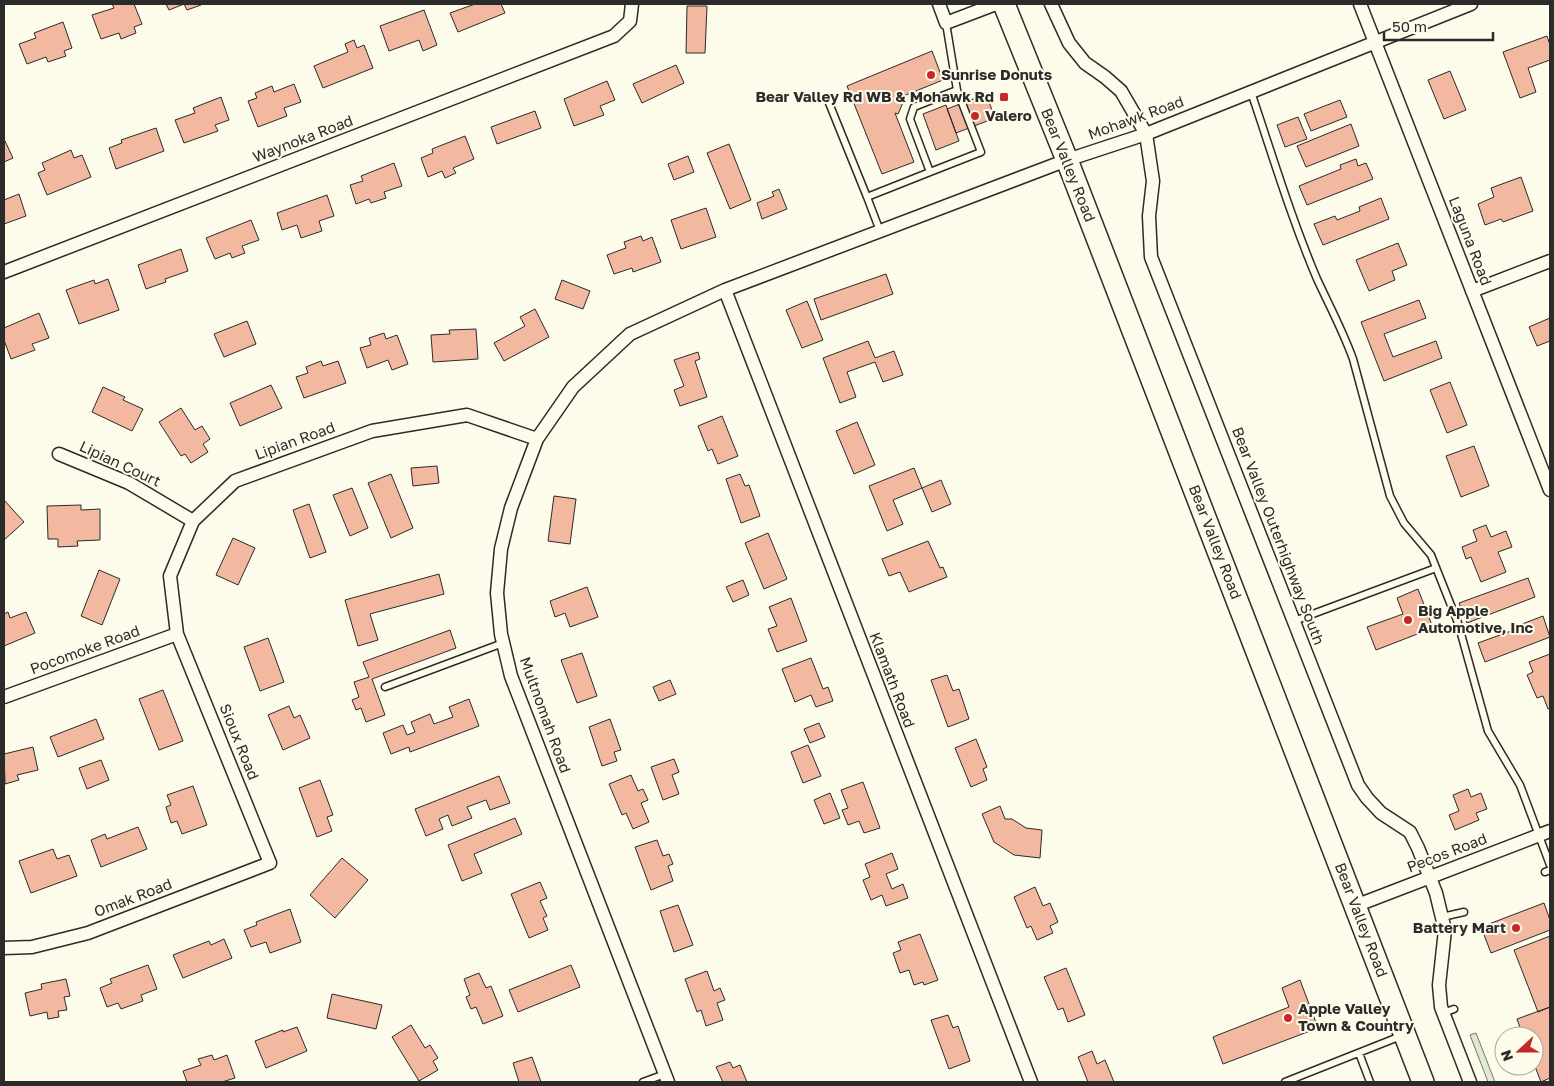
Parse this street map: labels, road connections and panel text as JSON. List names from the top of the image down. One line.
{"streets":{"main road":["Bear Valley Road"],"street":["Mohawk Road","Waynoka Road","Laguna Road","Lipian Road","Lipian Court","Bear Valley Outerhighway South","Pocomoke Road","Klamath Road","Multnomah Road","Sioux Road","Pecos Road","Omak Road"]},"crossings":[["Mohawk Road","Bear Valley Road"],["Mohawk Road","Laguna Road"],["Mohawk Road","Bear Valley Outerhighway South"],["Mohawk Road","Klamath Road"],["Mohawk Road","Multnomah Road"],["Bear Valley Road","Pecos Road"],["Lipian Road","Lipian Court"],["Lipian Road","Pocomoke Road"],["Lipian Road","Multnomah Road"],["Lipian Road","Sioux Road"],["Bear Valley Outerhighway South","Pecos Road"],["Pocomoke Road","Sioux Road"],["Klamath Road","Multnomah Road"],["Sioux Road","Omak Road"]],"places":{"other":["Sunrise Donuts","Valero","Big Apple Automotive, Inc","Battery Mart","Apple Valley Town & Country"],"transit":["Bear Valley Rd WB & Mohawk Rd"]},"scale_bar":"50 m","north":"left"}
